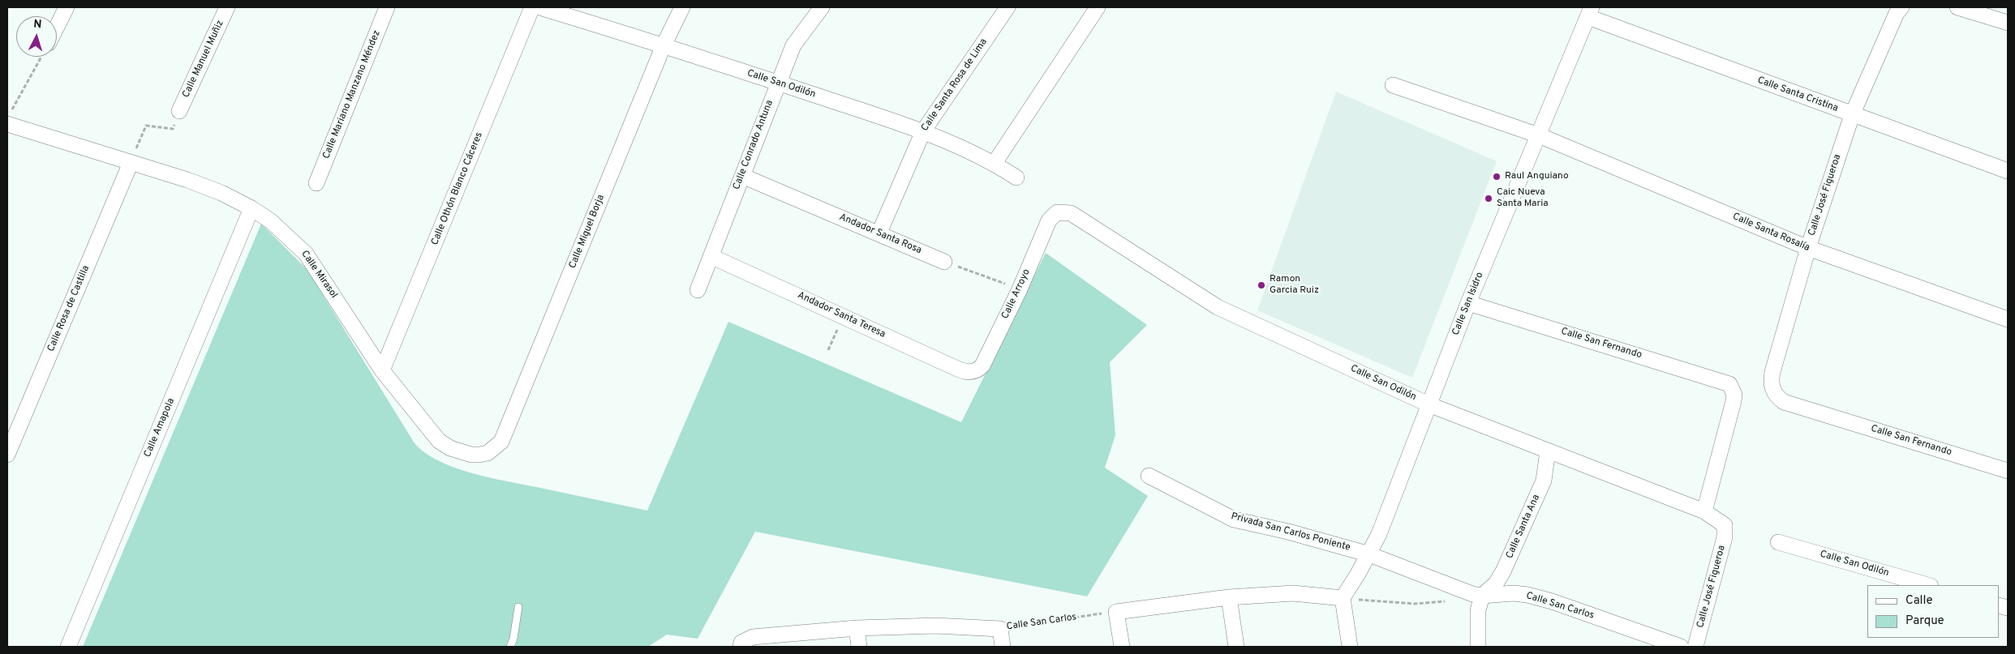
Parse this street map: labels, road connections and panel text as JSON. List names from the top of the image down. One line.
{"streets":{"street":["Calle Manuel Muñiz","Calle San Odilón","Calle Santa Rosa de Lima","Calle Mariano Manzano Méndez","Calle Santa Cristina","Calle Conrado Antuna","Calle Othón Blanco Cáceres","Calle José Figueroa","Calle Miguel Borja","Calle Santa Rosalía","Andador Santa Rosa","Calle Mirasol","Calle Arroyo","Calle San Isidro","Calle Rosa de Castilla","Andador Santa Teresa","Calle San Fernando","Calle Amapola","Calle Santa Ana","Privada San Carlos Poniente","Calle San Carlos"]},"crossings":[["Calle San Odilón","Calle Santa Rosa de Lima"],["Calle San Odilón","Calle Conrado Antuna"],["Calle San Odilón","Calle José Figueroa"],["Calle San Odilón","Calle Miguel Borja"],["Calle San Odilón","Calle Arroyo"],["Calle San Odilón","Calle San Isidro"],["Calle San Odilón","Calle San Fernando"],["Calle San Odilón","Calle Santa Ana"],["Calle Santa Rosa de Lima","Andador Santa Rosa"],["Calle Santa Cristina","Calle José Figueroa"],["Calle Santa Cristina","Calle San Isidro"],["Calle Conrado Antuna","Andador Santa Rosa"],["Calle Conrado Antuna","Andador Santa Teresa"],["Calle Othón Blanco Cáceres","Calle Mirasol"],["Calle José Figueroa","Calle Santa Rosalía"],["Calle José Figueroa","Calle San Fernando"],["Calle Miguel Borja","Calle Mirasol"],["Calle Santa Rosalía","Calle San Isidro"],["Calle Mirasol","Calle Rosa de Castilla"],["Calle Mirasol","Calle Amapola"],["Calle Arroyo","Andador Santa Teresa"],["Calle San Isidro","Calle San Fernando"],["Calle San Isidro","Privada San Carlos Poniente"],["Calle San Isidro","Calle San Carlos"],["Calle Santa Ana","Calle San Carlos"],["Privada San Carlos Poniente","Calle San Carlos"]],"places":["Raul Anguiano","Caic Nueva Santa Maria","Ramon Garcia Ruiz"],"legend":["Calle","Parque"],"north":"top"}
